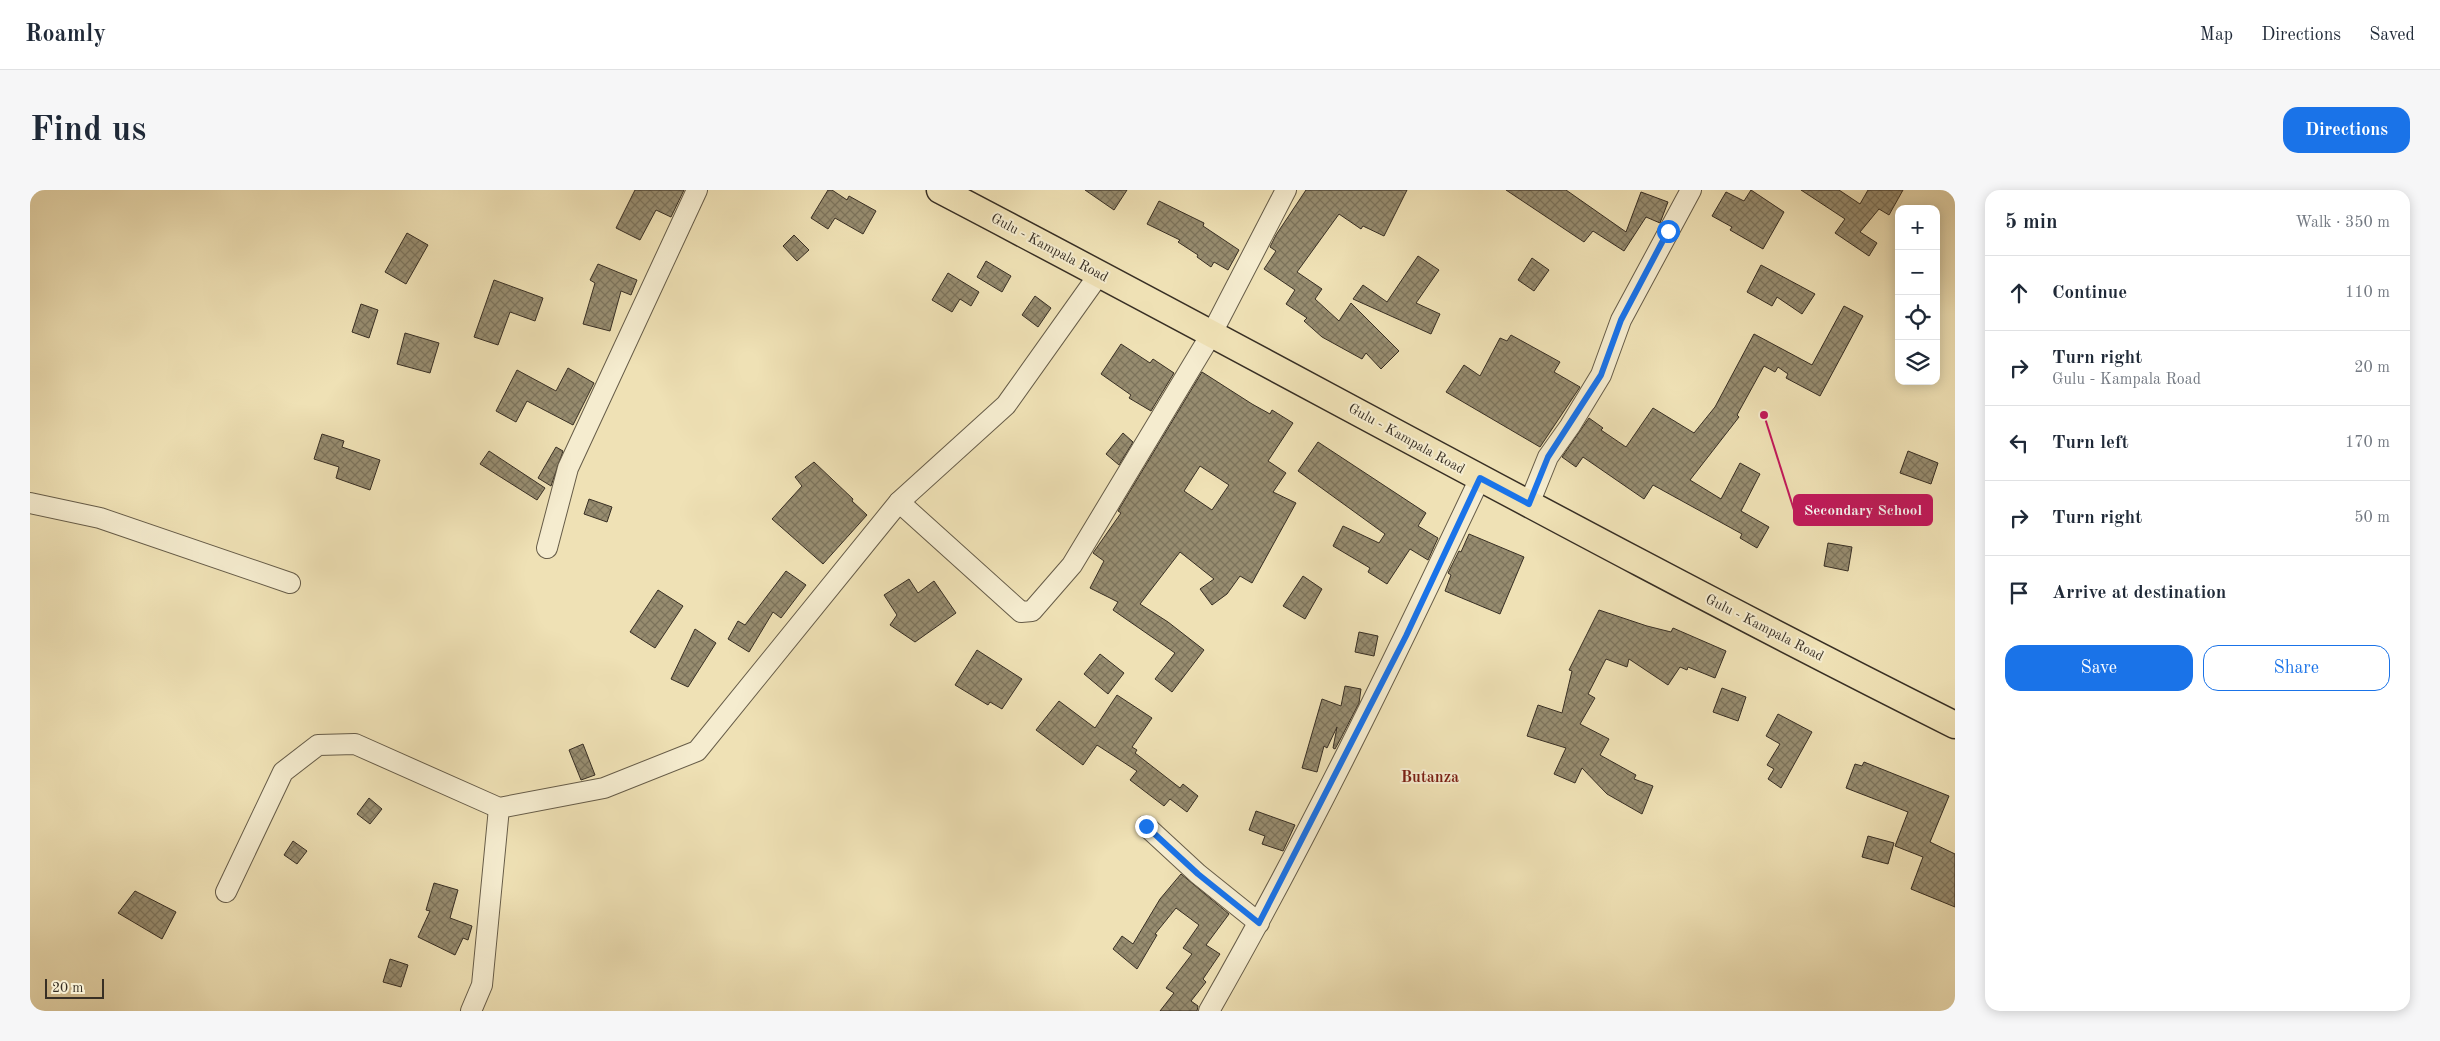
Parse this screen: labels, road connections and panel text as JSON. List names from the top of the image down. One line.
{"streets":{"main road":["Gulu - Kampala Road"]},"districts":["Butanza"],"places":["Secondary School"],"scale_bar":"20 m","page":{"header":"Roamly","nav":["Map","Directions","Saved"],"buttons":["Directions",["Save","Share"]],"title":"Find us","heading":["5 min","Walk · 350 m"],"map_buttons":["+","−"],"list":[["Continue","110 m"],["Turn right","Gulu - Kampala Road","20 m"],["Turn left","170 m"],["Turn right","50 m"],"Arrive at destination"],"scale":"20 m"}}
